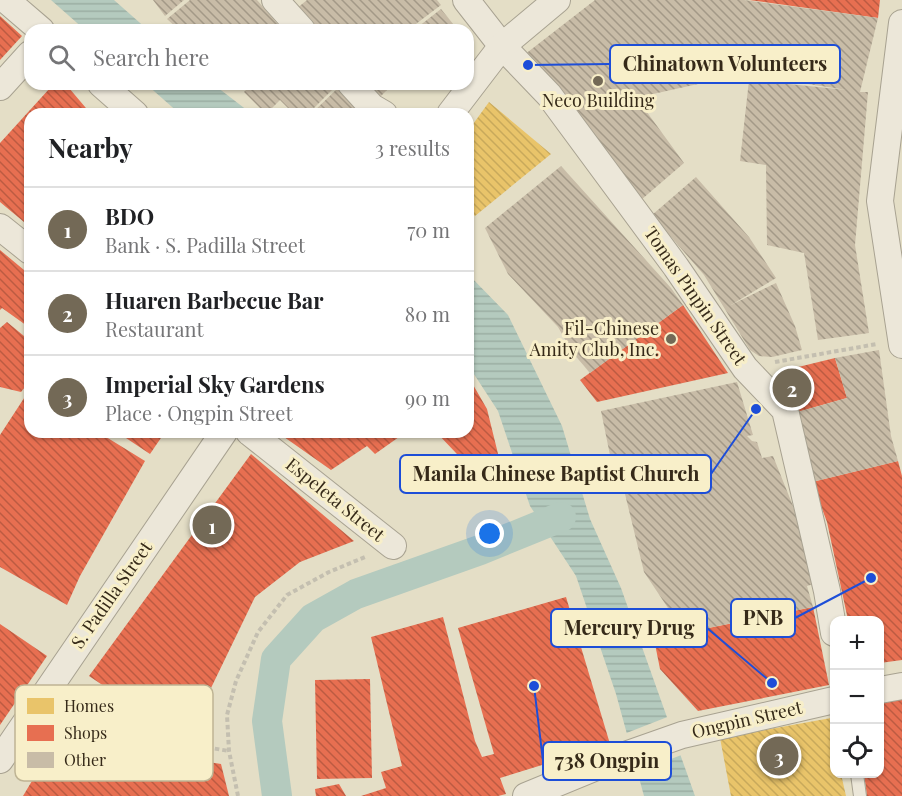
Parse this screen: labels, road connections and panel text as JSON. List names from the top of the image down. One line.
{"streets":{"street":["Tomas Pinpin Street","Espeleta Street","S. Padilla Street","Ongpin Street"]},"places":["Chinatown Volunteers","Neco Building","Fil-Chinese Amity Club, Inc.","Manila Chinese Baptist Church","PNB","Mercury Drug","738 Ongpin"],"legend":["Homes","Shops","Other"],"page":{"search":"Search here","heading":["Nearby","3 results"],"list":[{"mark":"1","name":"BDO","note":"Bank · S. Padilla Street","value":"70 m"},{"mark":"2","name":"Huaren Barbecue Bar","note":"Restaurant","value":"80 m"},{"mark":"3","name":"Imperial Sky Gardens","note":"Place · Ongpin Street","value":"90 m"}],"pins":["2","1","3"],"map_buttons":["+","−"]}}
